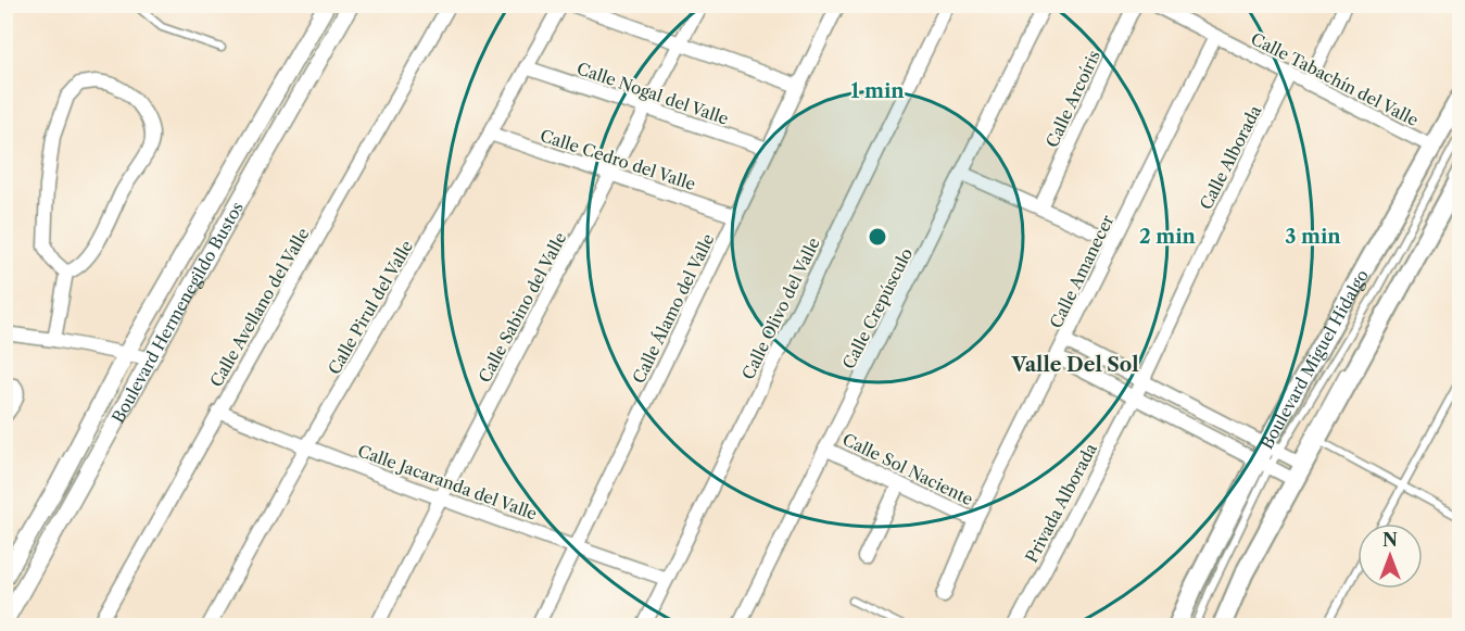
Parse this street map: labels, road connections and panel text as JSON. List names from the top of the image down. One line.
{"streets":{"main road":["Boulevard Miguel Hidalgo"],"street":["Calle Tabachín del Valle","Calle Nogal del Valle","Calle Arcoíris","Calle Alborada","Calle Cedro del Valle","Calle Amanecer","Calle Avellano del Valle","Calle Pirul del Valle","Calle Sabino del Valle","Calle Álamo del Valle","Calle Olivo del Valle","Calle Crepúsculo","Boulevard Hermenegildo Bustos","Calle Sol Naciente","Calle Jacaranda del Valle","Privada Alborada"]},"crossings":[["Calle Tabachín del Valle","Calle Alborada"],["Calle Tabachín del Valle","Calle Amanecer"],["Calle Tabachín del Valle","Boulevard Miguel Hidalgo"],["Calle Nogal del Valle","Calle Pirul del Valle"],["Calle Nogal del Valle","Calle Sabino del Valle"],["Calle Nogal del Valle","Calle Álamo del Valle"],["Calle Alborada","Privada Alborada"],["Calle Cedro del Valle","Calle Pirul del Valle"],["Calle Cedro del Valle","Calle Sabino del Valle"],["Calle Cedro del Valle","Calle Álamo del Valle"],["Calle Amanecer","Calle Sol Naciente"],["Calle Avellano del Valle","Calle Jacaranda del Valle"],["Calle Pirul del Valle","Calle Jacaranda del Valle"],["Calle Sabino del Valle","Calle Jacaranda del Valle"],["Calle Álamo del Valle","Calle Jacaranda del Valle"],["Calle Olivo del Valle","Calle Jacaranda del Valle"],["Calle Crepúsculo","Calle Sol Naciente"]],"districts":["Valle Del Sol"],"north":"top","rings":["1 min","2 min","3 min"]}
